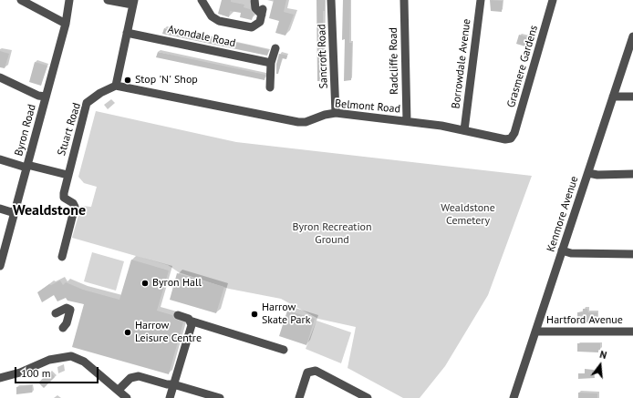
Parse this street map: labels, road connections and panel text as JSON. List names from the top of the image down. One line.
{"streets":{"street":["Avondale Road","Sancroft Road","Radcliffe Road","Borrowdale Avenue","Grasmere Gardens","Belmont Road","Stuart Road","Byron Road","Kenmore Avenue","Hartford Avenue"]},"crossings":[["Sancroft Road","Belmont Road"],["Radcliffe Road","Belmont Road"],["Borrowdale Avenue","Belmont Road"],["Grasmere Gardens","Belmont Road"],["Belmont Road","Stuart Road"],["Kenmore Avenue","Hartford Avenue"]],"districts":["Wealdstone"],"parks":["Wealdstone Cemetery","Byron Recreation Ground"],"places":["Stop 'N' Shop","Byron Hall","Harrow Skate Park","Harrow Leisure Centre"],"scale_bar":"100 m","north":"top"}
